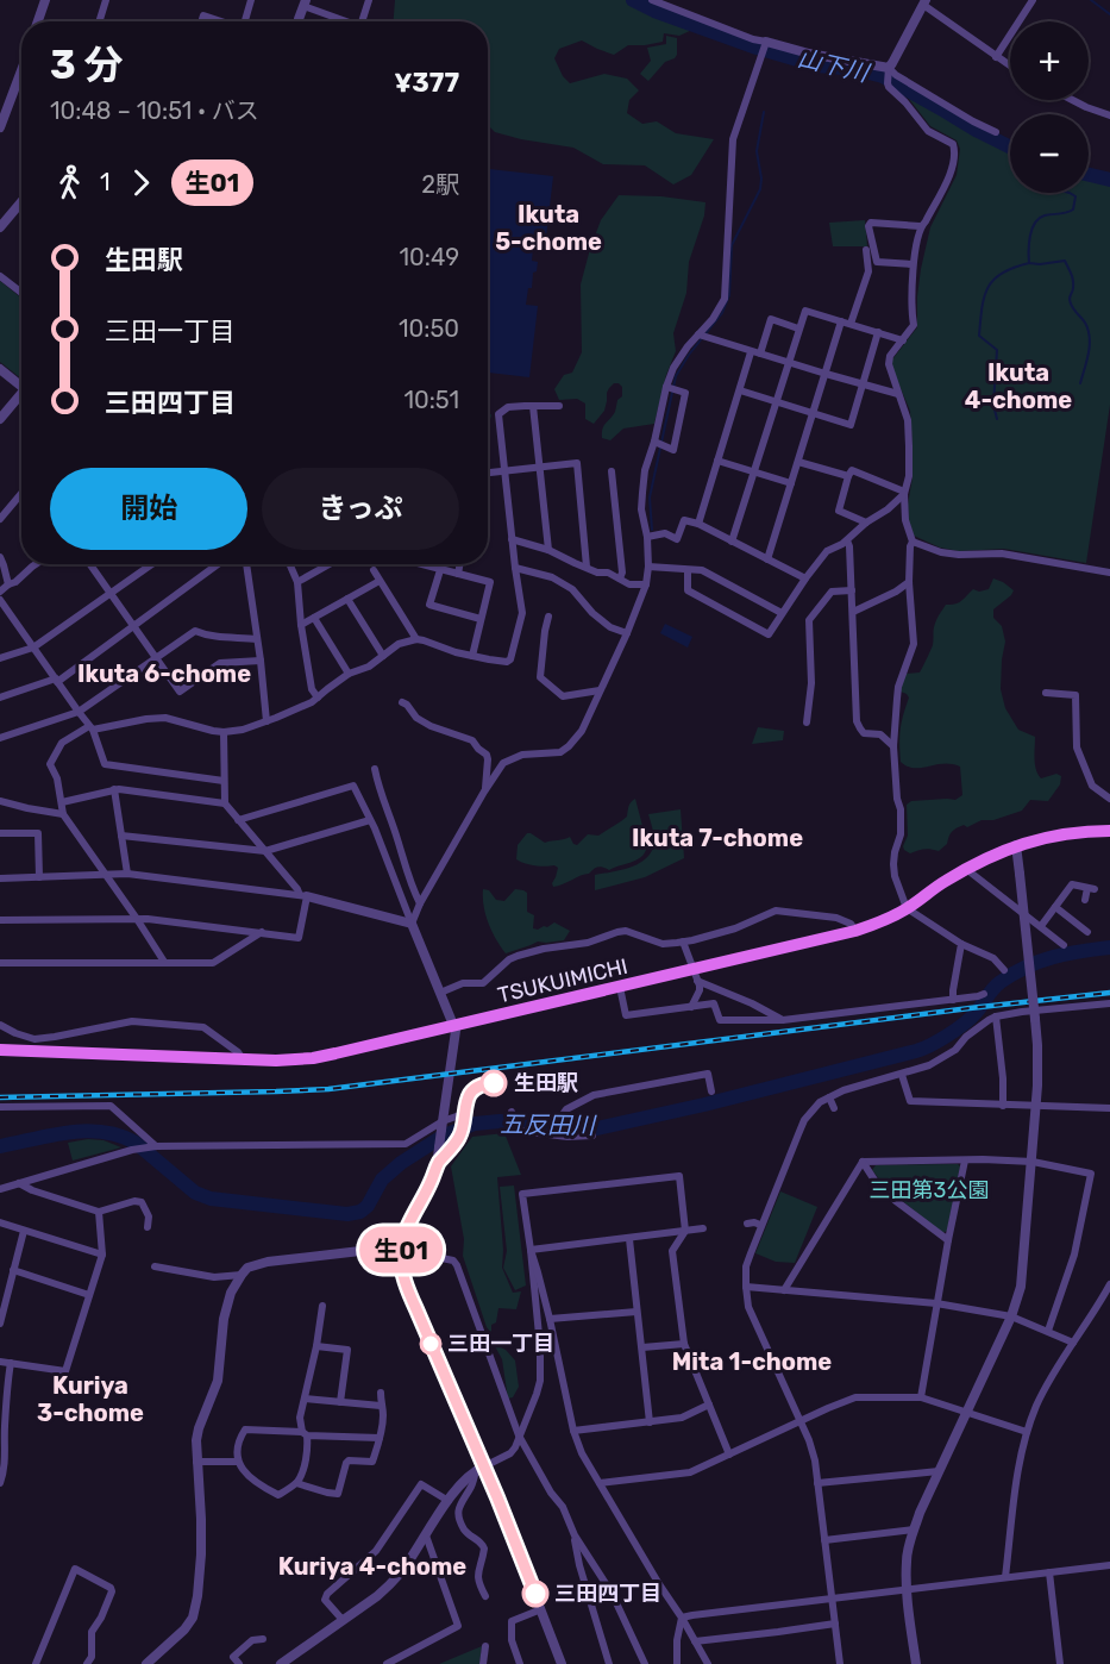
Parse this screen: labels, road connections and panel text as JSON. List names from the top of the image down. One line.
{"streets":{"main road":["TSUKUIMICHI"]},"districts":["Ikuta 5-chome","Ikuta 4-chome","Ikuta 6-chome","Ikuta 7-chome","Mita 1-chome","Kuriya 3-chome","Kuriya 4-chome"],"water":["山下川","五反田川"],"parks":["三田第3公園"],"places":["生田駅","三田一丁目","三田四丁目"],"lines":["bus line 生01"],"page":{"on_map":"生01","map_buttons":["+","−"],"heading":["3 分","10:48 – 10:51 · バス","¥377"],"legs":["1","生01","2駅"],"list":[{"name":"生田駅","value":"10:49"},{"name":"三田一丁目","value":"10:50"},{"name":"三田四丁目","value":"10:51"}],"buttons":["開始","きっぷ"]}}
